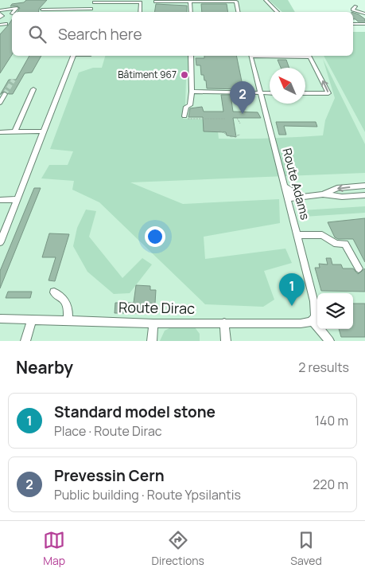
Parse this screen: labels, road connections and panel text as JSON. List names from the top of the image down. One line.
{"streets":{"street":["Route Adams","Route Dirac"]},"crossings":[["Route Adams","Route Dirac"]],"places":["Bâtiment 967"],"north":"top left","page":{"search":"Search here","pins":["2","1"],"heading":["Nearby","2 results"],"list":[{"mark":"1","name":"Standard model stone","note":"Place · Route Dirac","value":"140 m"},{"mark":"2","name":"Prevessin Cern","note":"Public building · Route Ypsilantis","value":"220 m"}],"nav":["Map","Directions","Saved"]}}
